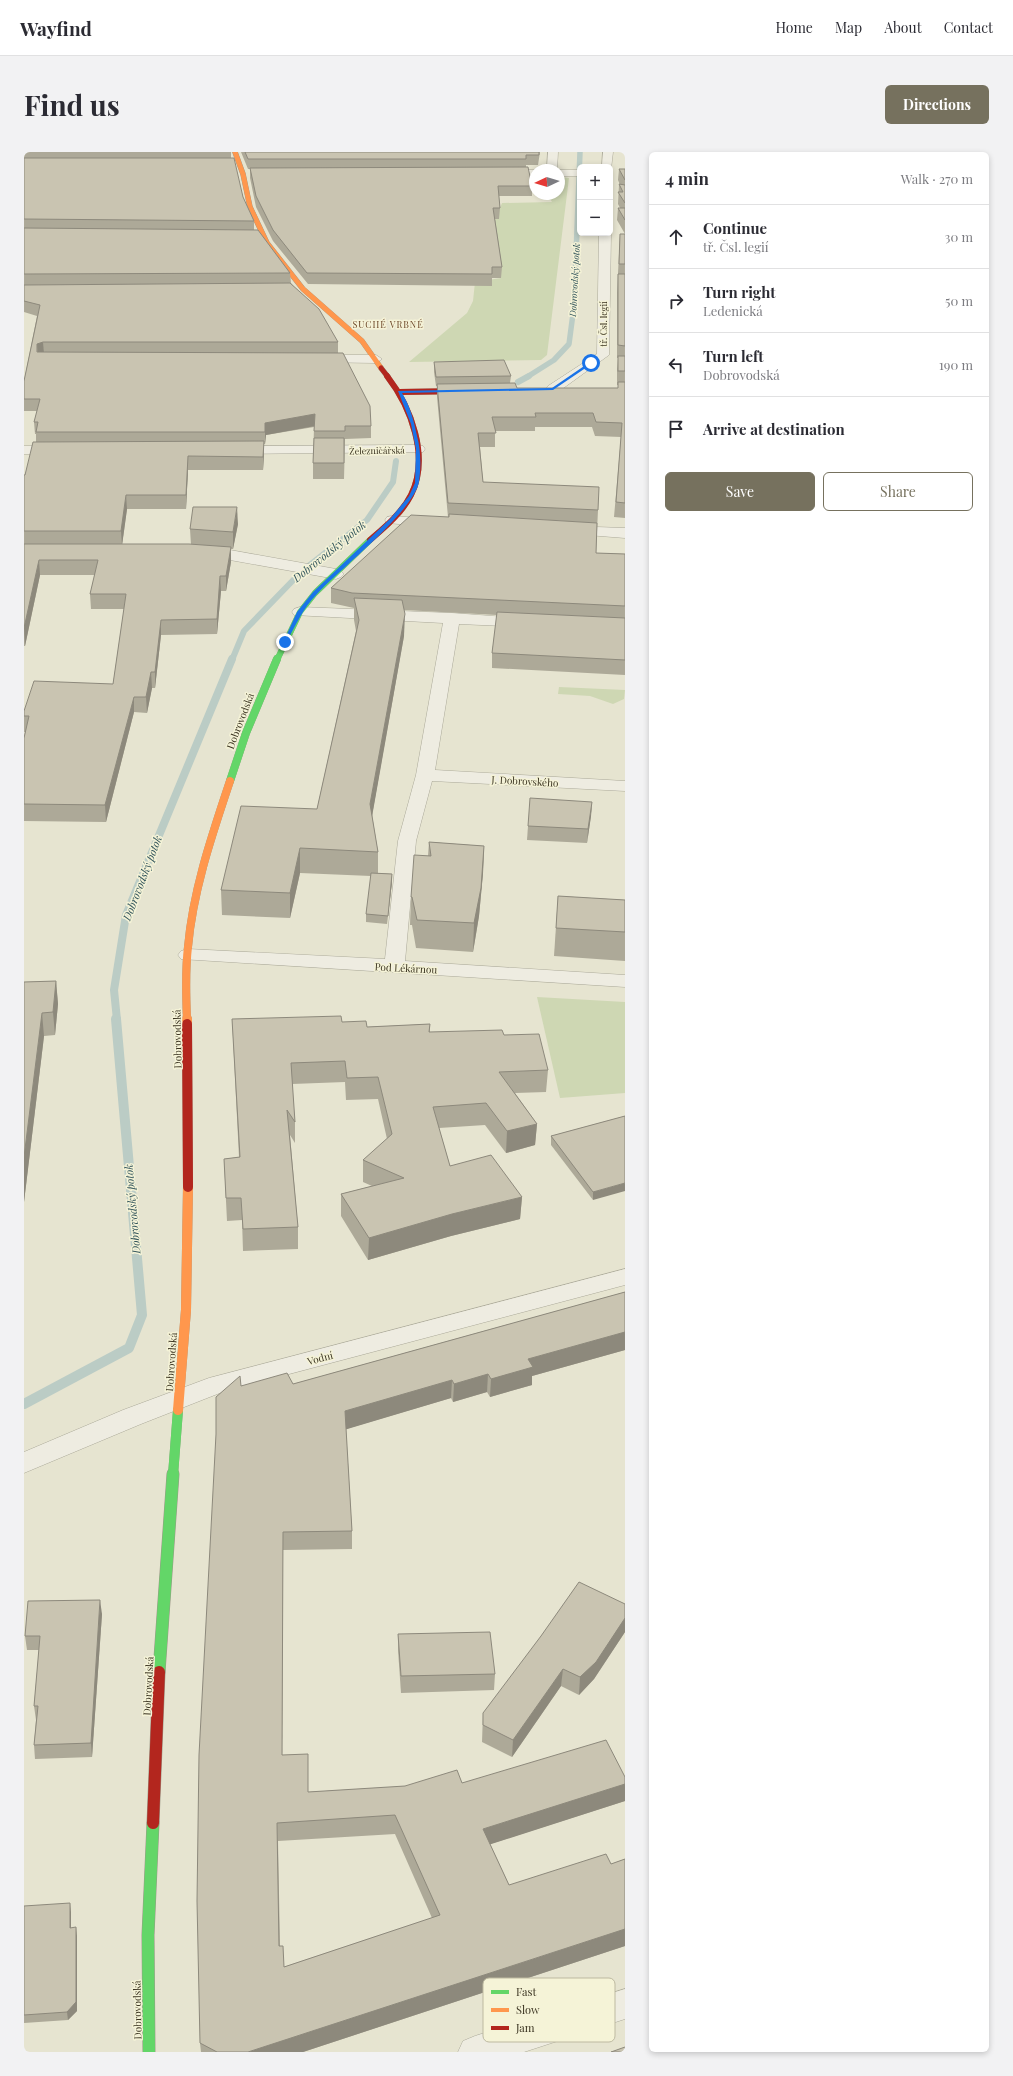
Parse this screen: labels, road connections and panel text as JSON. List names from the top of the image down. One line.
{"streets":{"main road":["Dobrovodská"],"street":["tř. Čsl. legií","Železničářská","J. Dobrovského","Pod Lékárnou","Vodní"]},"crossings":[["Železničářská","Dobrovodská"],["Dobrovodská","Pod Lékárnou"],["Dobrovodská","Vodní"]],"districts":["SUCHÉ VRBNÉ"],"water":["Dobrovodský potok"],"legend":["Fast","Slow","Jam"],"north":"left","page":{"header":"Wayfind","nav":["Home","Map","About","Contact"],"buttons":["Directions",["Save","Share"]],"title":"Find us","heading":["4 min","Walk · 270 m"],"map_buttons":["+","−"],"list":[["Continue","tř. Čsl. legií","30 m"],["Turn right","Ledenická","50 m"],["Turn left","Dobrovodská","190 m"],"Arrive at destination"]}}
